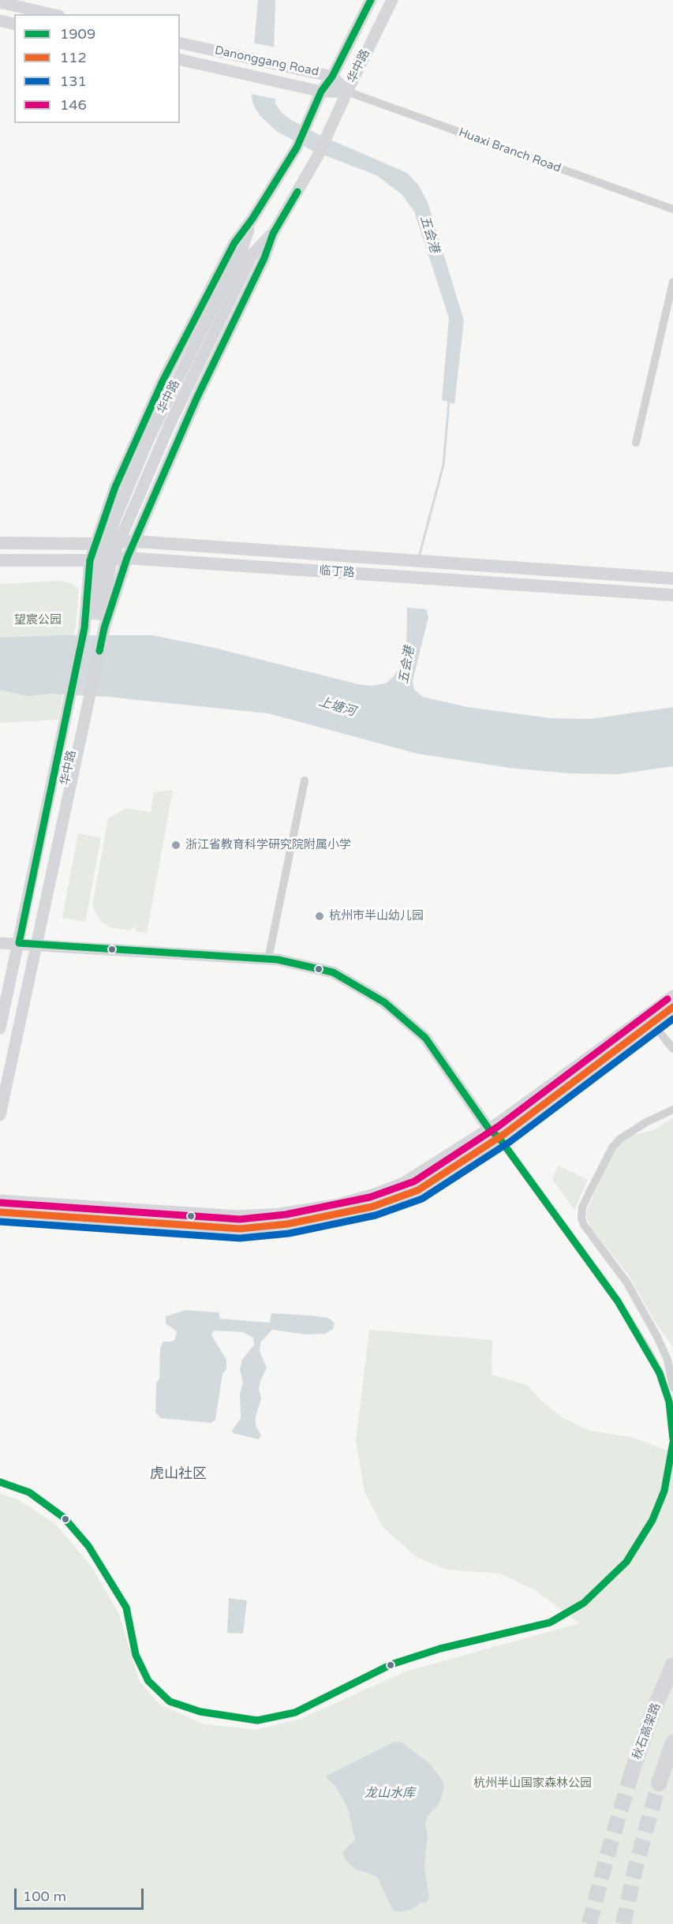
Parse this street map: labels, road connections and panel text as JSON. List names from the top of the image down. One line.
{"streets":{"highway":["秋石高架路"],"main road":["Danonggang Road","华中路","临丁路"],"street":["Huaxi Branch Road"]},"crossings":[["Danonggang Road","华中路"],["Danonggang Road","Huaxi Branch Road"],["华中路","Huaxi Branch Road"],["华中路","临丁路"]],"districts":["虎山社区"],"water":["五会港","上塘河","龙山水库"],"parks":["望宸公园","杭州半山国家森林公园"],"places":["浙江省教育科学研究院附属小学","杭州市半山幼儿园"],"lines":["transit line 1909","transit line 146","transit line 112","transit line 131"],"legend":["1909","112","131","146"],"scale_bar":"100 m"}
